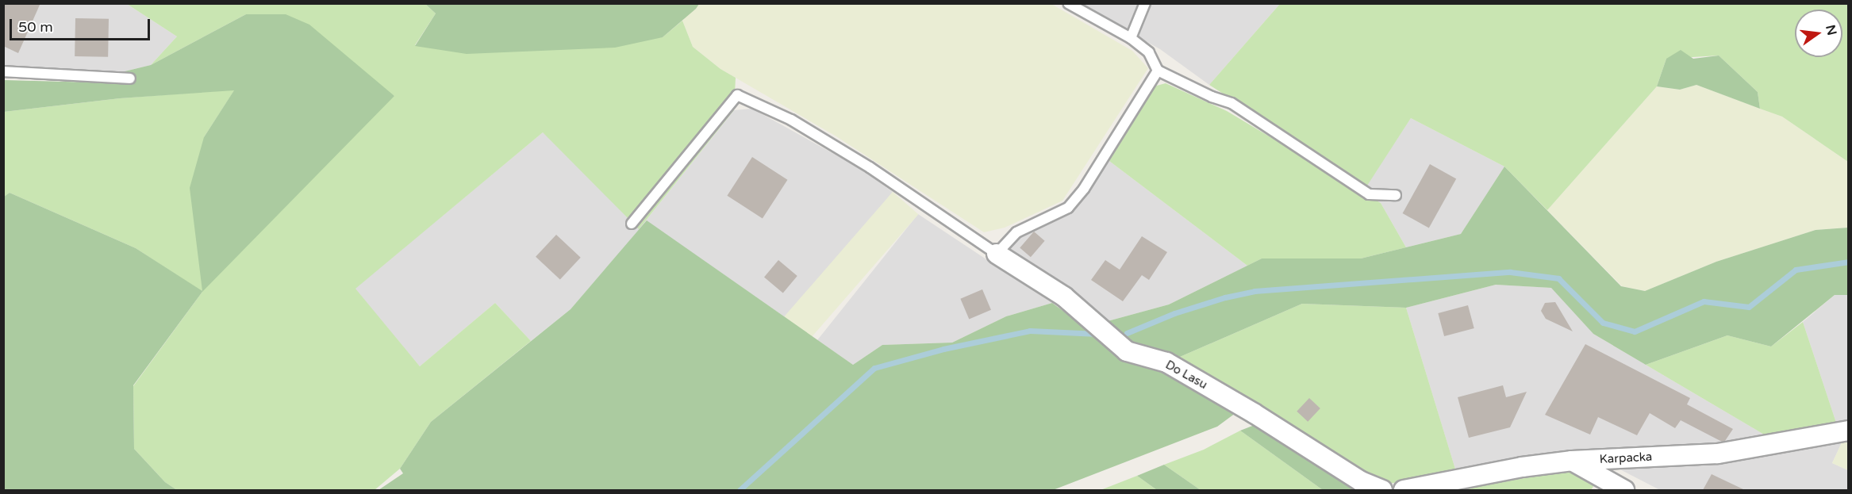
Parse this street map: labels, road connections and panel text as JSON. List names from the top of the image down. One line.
{"streets":{"street":["Do Lasu","Karpacka"]},"scale_bar":"50 m","north":"right"}
